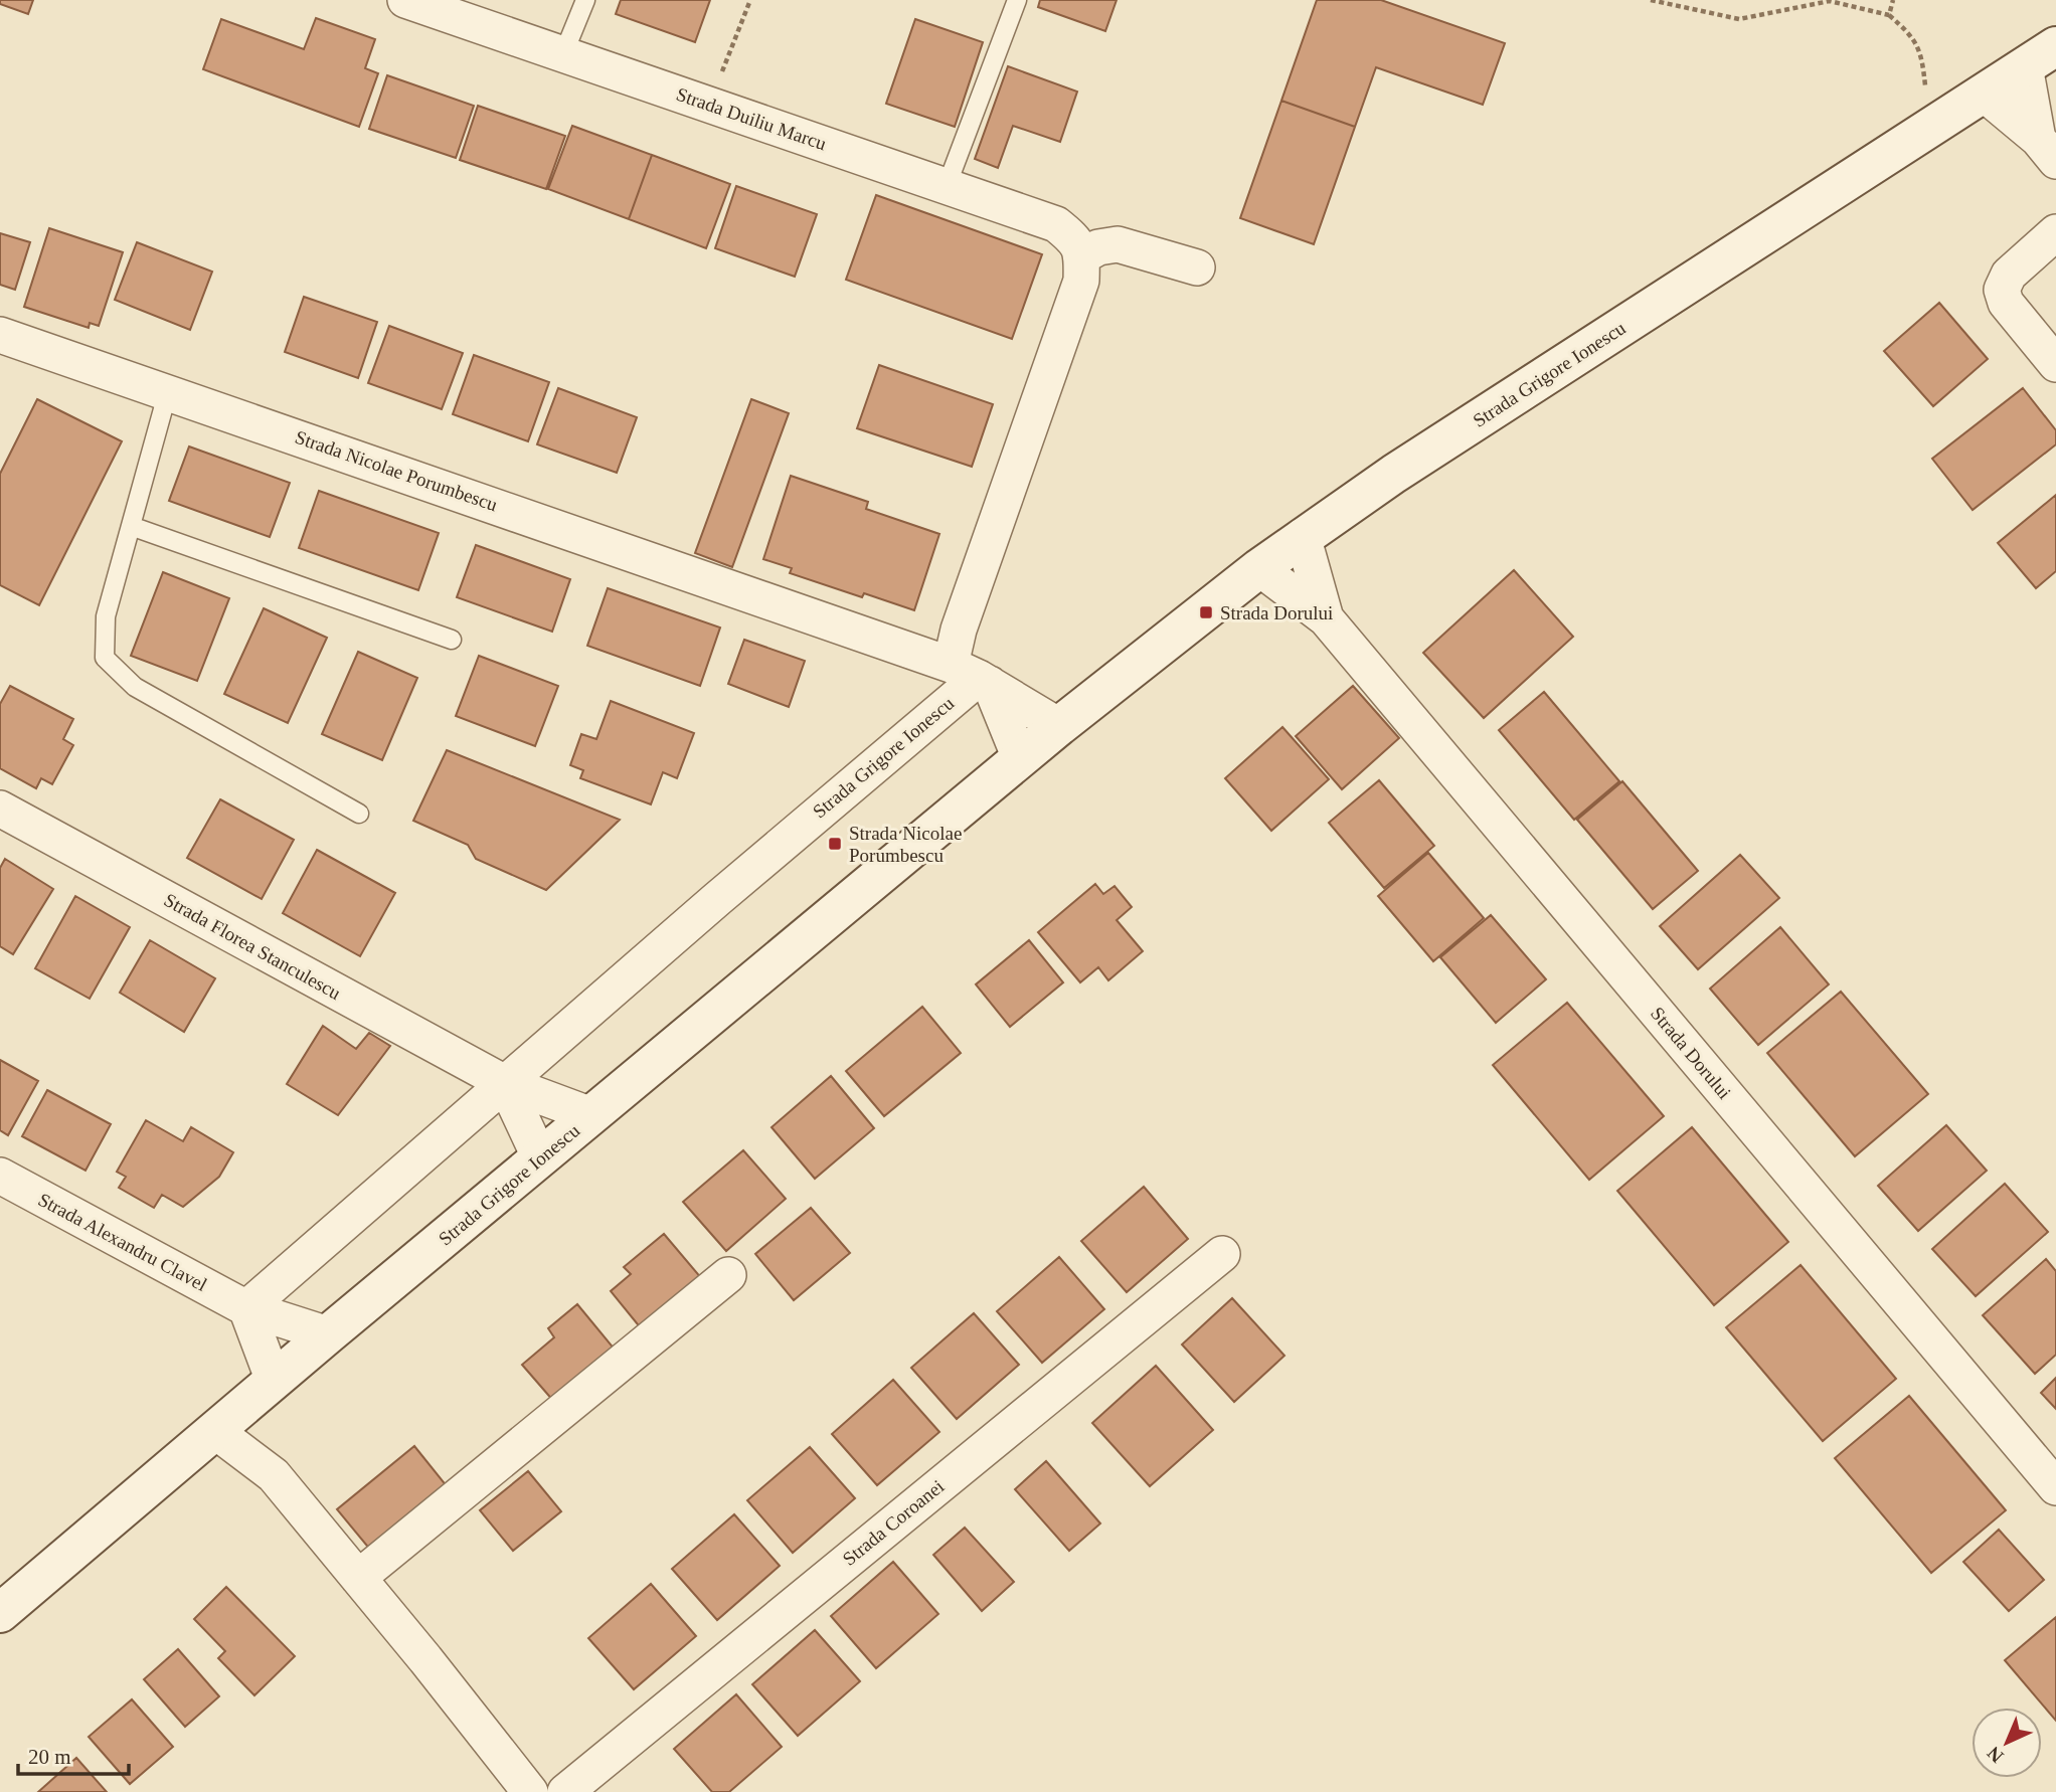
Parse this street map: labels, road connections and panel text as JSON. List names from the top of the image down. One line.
{"streets":{"main road":["Strada Grigore Ionescu"],"street":["Strada Duiliu Marcu","Strada Nicolae Porumbescu","Strada Florea Stanculescu","Strada Dorului","Strada Alexandru Clavel","Strada Coroanei"]},"crossings":[["Strada Duiliu Marcu","Strada Grigore Ionescu"],["Strada Grigore Ionescu","Strada Nicolae Porumbescu"],["Strada Grigore Ionescu","Strada Florea Stanculescu"],["Strada Grigore Ionescu","Strada Dorului"],["Strada Grigore Ionescu","Strada Alexandru Clavel"]],"places":{"transit":["Strada Dorului","Strada Nicolae Porumbescu"]},"scale_bar":"20 m","north":"bottom left"}
